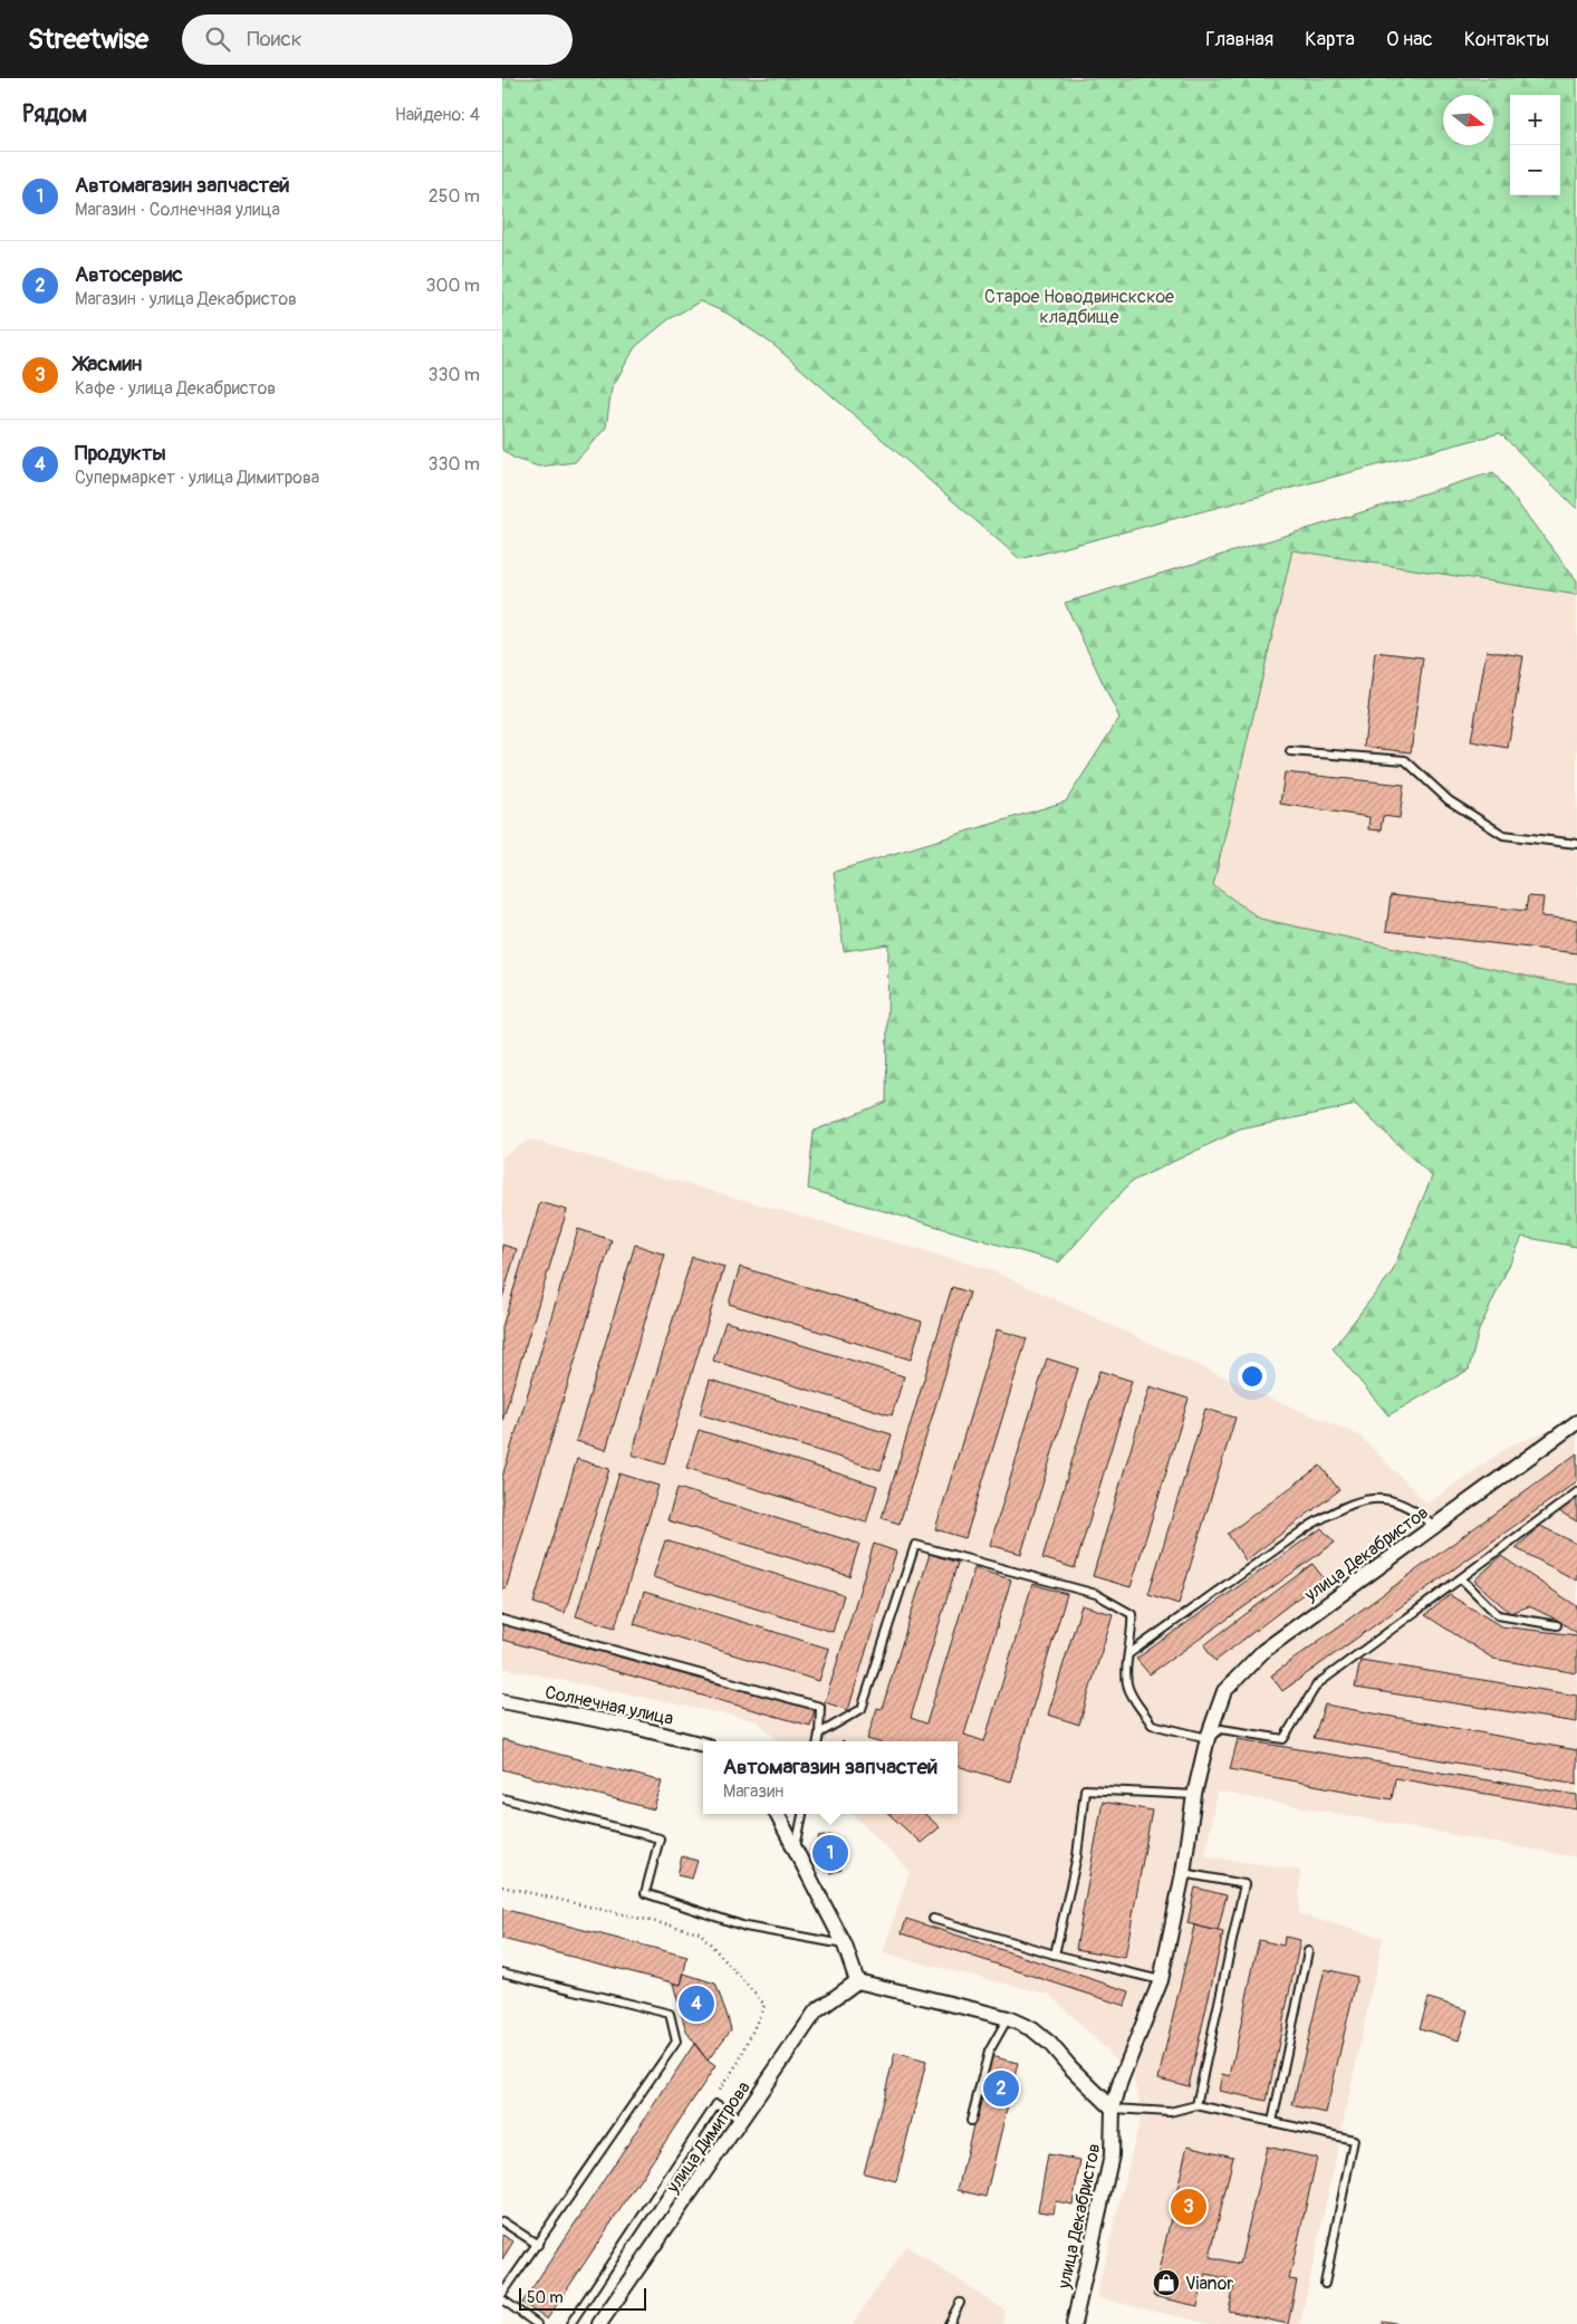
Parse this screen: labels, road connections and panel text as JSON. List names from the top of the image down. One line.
{"streets":{"street":["улица Декабристов","Солнечная улица","улица Димитрова"]},"parks":["Старое Новодвинскское кладбище"],"places":{"shop":["Vianor"]},"scale_bar":"50 m","north":"right","page":{"header":"Streetwise","search":"Поиск","nav":["Главная","Карта","О нас","Контакты"],"heading":["Рядом","Найдено: 4"],"map_buttons":["+","−"],"list":[{"mark":"1","name":"Автомагазин запчастей","note":"Магазин · Солнечная улица","value":"250 m"},{"mark":"2","name":"Автосервис","note":"Магазин · улица Декабристов","value":"300 m"},{"mark":"3","name":"Жасмин","note":"Кафе · улица Декабристов","value":"330 m"},{"mark":"4","name":"Продукты","note":"Супермаркет · улица Димитрова","value":"330 m"}],"popup":["Автомагазин запчастей","Магазин"],"pins":["1","4","2","3"],"scale":"50 m"}}
